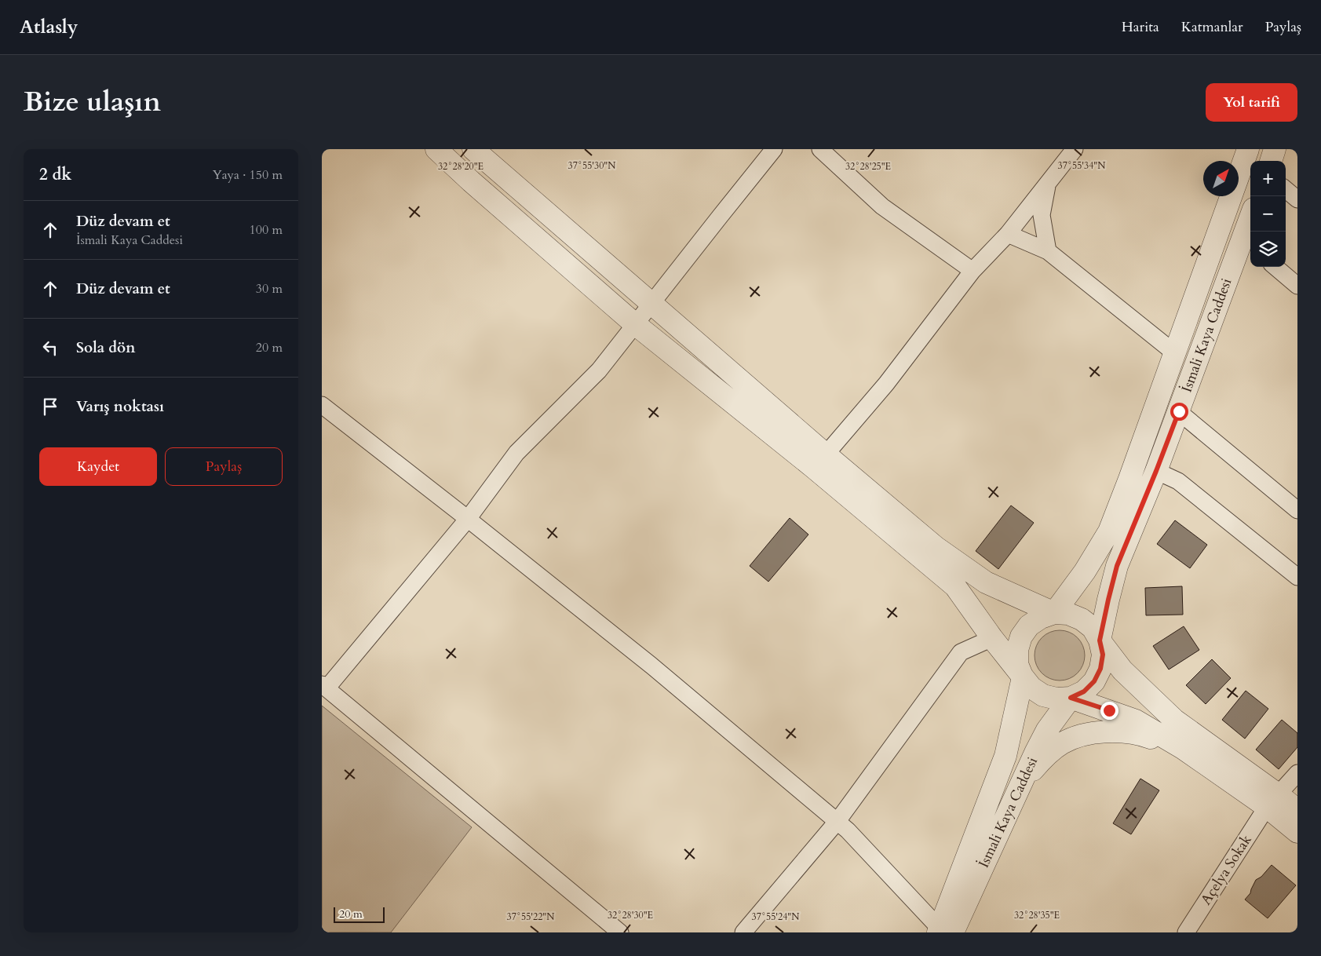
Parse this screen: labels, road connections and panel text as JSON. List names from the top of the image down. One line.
{"streets":{"street":["İsmali Kaya Caddesi","Açelya Sokak"]},"scale_bar":"20 m","north":"top right","page":{"header":"Atlasly","nav":["Harita","Katmanlar","Paylaş"],"title":"Bize ulaşın","buttons":["Yol tarifi",["Kaydet","Paylaş"]],"heading":["2 dk","Yaya · 150 m"],"map_buttons":["+","−"],"list":[["Düz devam et","İsmali Kaya Caddesi","100 m"],["Düz devam et","30 m"],["Sola dön","20 m"],"Varış noktası"],"scale":"20 m"},"coordinates":["37°55'30\"N","37°55'34\"N","32°28'20\"E","32°28'25\"E","32°28'30\"E","32°28'35\"E","37°55'22\"N","37°55'24\"N"]}
